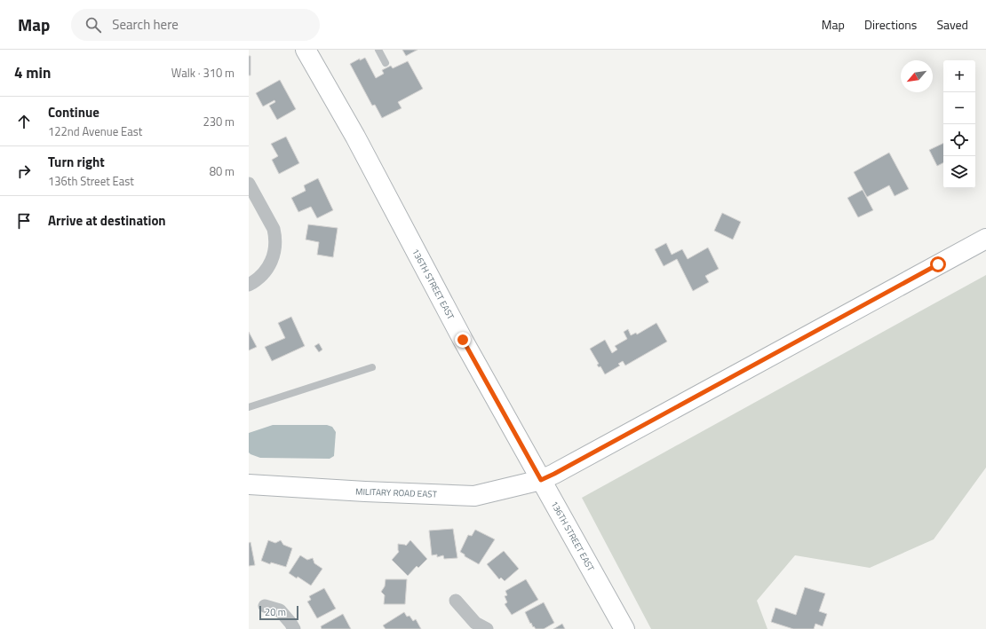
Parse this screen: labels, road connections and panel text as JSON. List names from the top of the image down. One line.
{"streets":{"main road":["136TH STREET EAST","MILITARY ROAD EAST"]},"crossings":[["136TH STREET EAST","MILITARY ROAD EAST"]],"scale_bar":"20 m","north":"bottom left","page":{"header":"Map","search":"Search here","nav":["Map","Directions","Saved"],"heading":["4 min","Walk · 310 m"],"map_buttons":["+","−"],"list":[["Continue","122nd Avenue East","230 m"],["Turn right","136th Street East","80 m"],"Arrive at destination"],"scale":"20 m"}}
